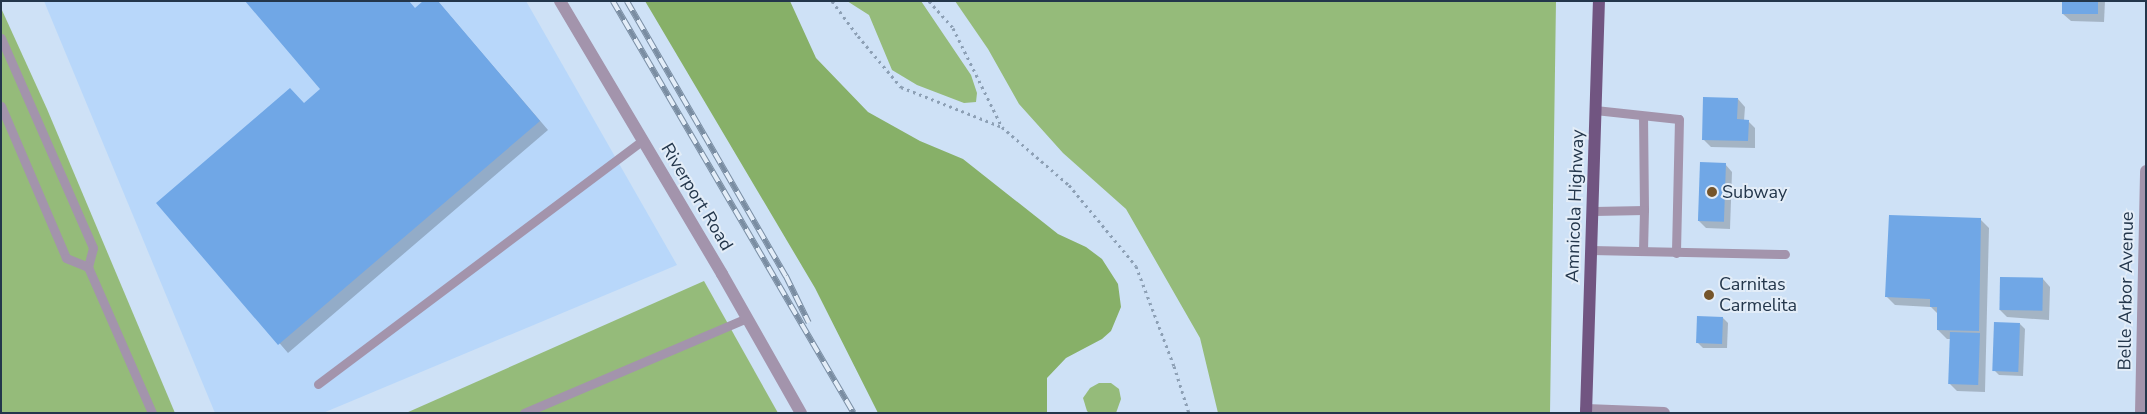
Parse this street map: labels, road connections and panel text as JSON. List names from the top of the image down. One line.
{"streets":{"main road":["Amnicola Highway"],"street":["Riverport Road","Belle Arbor Avenue"]},"places":["Subway","Carnitas Carmelita"]}
